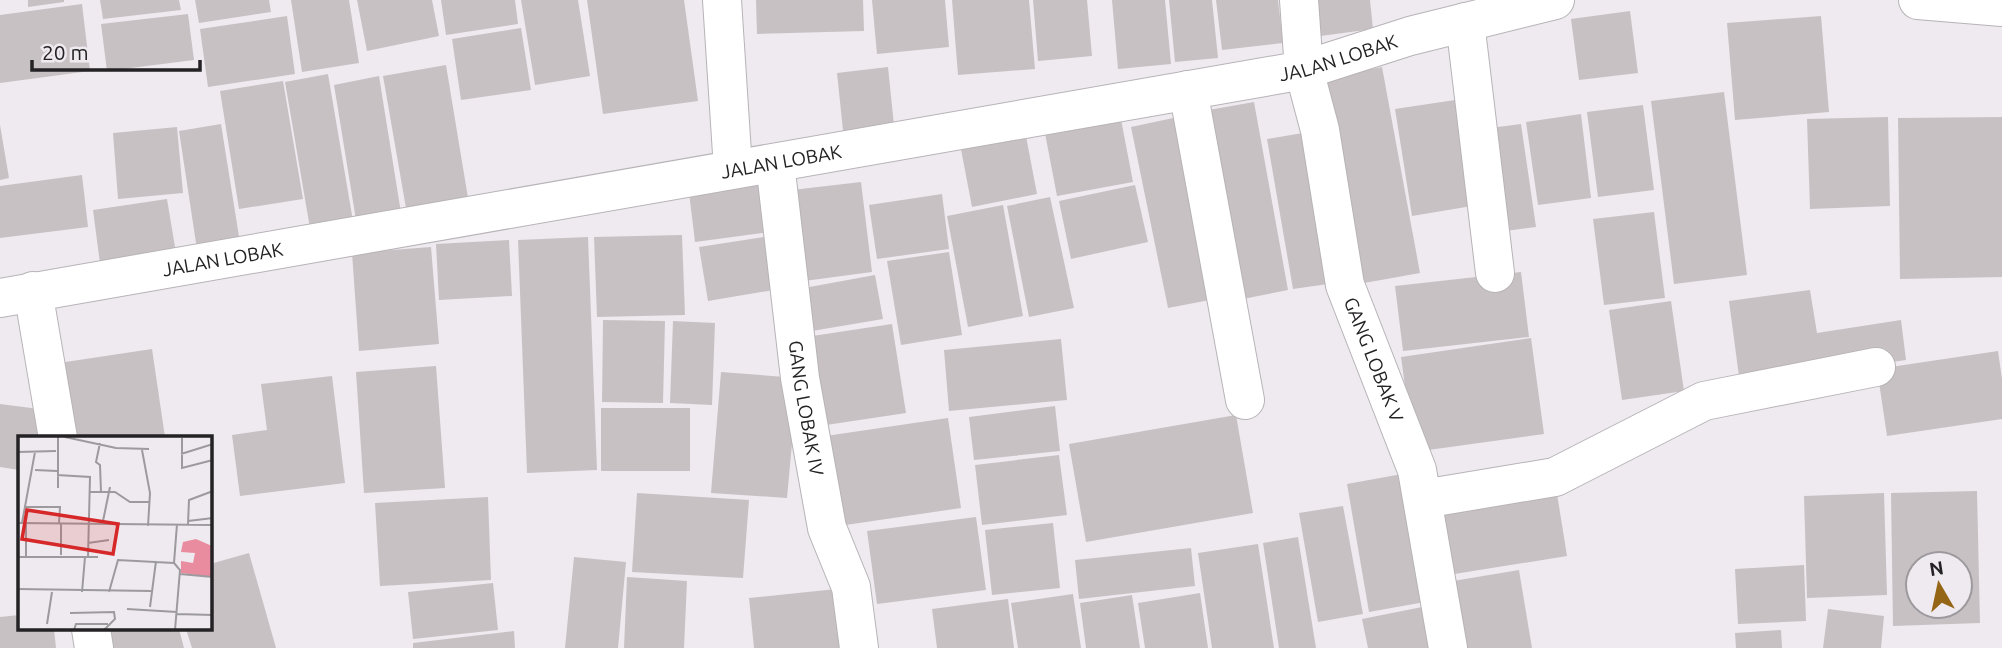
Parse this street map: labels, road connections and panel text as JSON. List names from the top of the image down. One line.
{"streets":{"street":["JALAN LOBAK","GANG LOBAK V","GANG LOBAK IV"]},"crossings":[["JALAN LOBAK","GANG LOBAK V"],["JALAN LOBAK","GANG LOBAK IV"]],"scale_bar":"20 m","north":"top"}
